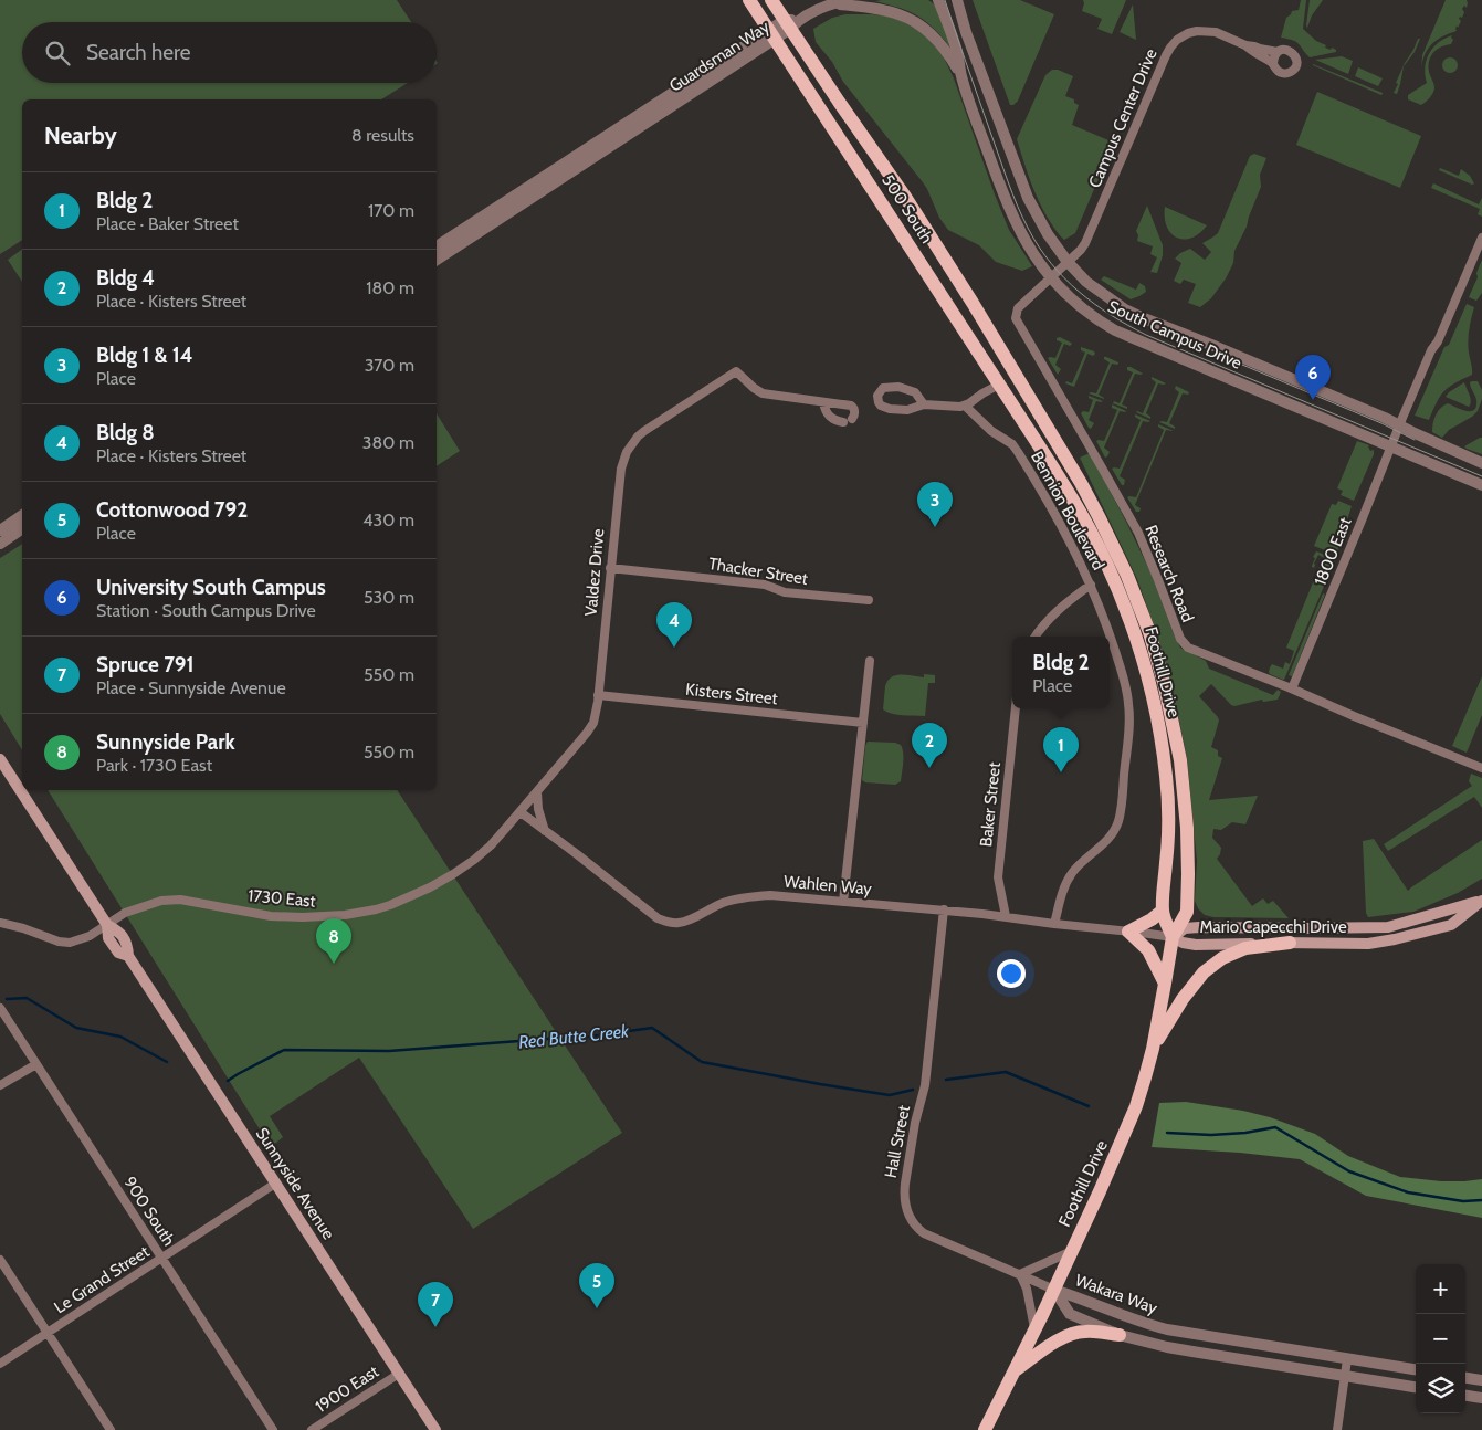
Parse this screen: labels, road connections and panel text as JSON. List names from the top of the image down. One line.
{"streets":{"main road":["500 South","Foothill Drive","Mario Capecchi Drive","Sunnyside Avenue"],"street":["Guardsman Way","Campus Center Drive","South Campus Drive","Bennion Boulevard","1800 East","Thacker Street","Valdez Drive","Research Road","Kisters Street","Baker Street","Wahlen Way","1730 East","Hall Street","900 South","Le Grand Street","Wakara Way","1900 East"]},"crossings":[["Guardsman Way","500 South"],["Campus Center Drive","South Campus Drive"],["Campus Center Drive","Research Road"],["500 South","Foothill Drive"],["South Campus Drive","1800 East"],["South Campus Drive","Research Road"],["Bennion Boulevard","Wahlen Way"],["1800 East","Research Road"],["Thacker Street","Valdez Drive"],["Valdez Drive","Kisters Street"],["Valdez Drive","Wahlen Way"],["Valdez Drive","1730 East"],["Foothill Drive","Wahlen Way"],["Foothill Drive","Mario Capecchi Drive"],["Foothill Drive","Hall Street"],["Foothill Drive","Wakara Way"],["Baker Street","Wahlen Way"],["Wahlen Way","Mario Capecchi Drive"],["Wahlen Way","Hall Street"],["1730 East","Sunnyside Avenue"],["Hall Street","Wakara Way"],["Sunnyside Avenue","Le Grand Street"],["Sunnyside Avenue","1900 East"],["900 South","Le Grand Street"]],"water":["Red Butte Creek"],"page":{"search":"Search here","heading":["Nearby","8 results"],"list":[{"mark":"1","name":"Bldg 2","note":"Place · Baker Street","value":"170 m"},{"mark":"2","name":"Bldg 4","note":"Place · Kisters Street","value":"180 m"},{"mark":"3","name":"Bldg 1 & 14","note":"Place","value":"370 m"},{"mark":"4","name":"Bldg 8","note":"Place · Kisters Street","value":"380 m"},{"mark":"5","name":"Cottonwood 792","note":"Place","value":"430 m"},{"mark":"6","name":"University South Campus","note":"Station · South Campus Drive","value":"530 m"},{"mark":"7","name":"Spruce 791","note":"Place · Sunnyside Avenue","value":"550 m"},{"mark":"8","name":"Sunnyside Park","note":"Park · 1730 East","value":"550 m"}],"pins":["6","3","4","2","1","8","5","7"],"popup":["Bldg 2","Place"],"map_buttons":["+","−"]}}
